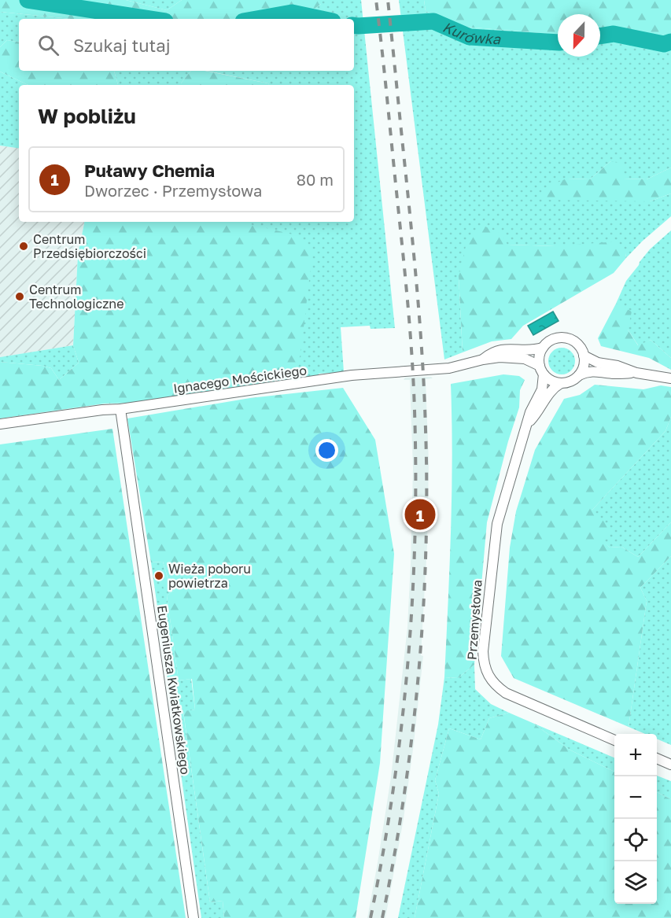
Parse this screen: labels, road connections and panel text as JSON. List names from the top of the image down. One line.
{"streets":{"street":["Ignacego Mościckiego","Przemysłowa","Eugeniusza Kwiatkowskiego"]},"crossings":[["Ignacego Mościckiego","Przemysłowa"],["Ignacego Mościckiego","Eugeniusza Kwiatkowskiego"]],"water":["Kurówka"],"places":["Centrum Przedsiębiorczości","Centrum Technologiczne","Wieża poboru powietrza"],"north":"bottom","page":{"search":"Szukaj tutaj","heading":"W pobliżu","list":[{"mark":"1","name":"Puławy Chemia","note":"Dworzec · Przemysłowa","value":"80 m"}],"pins":"1","map_buttons":["+","−"]}}
